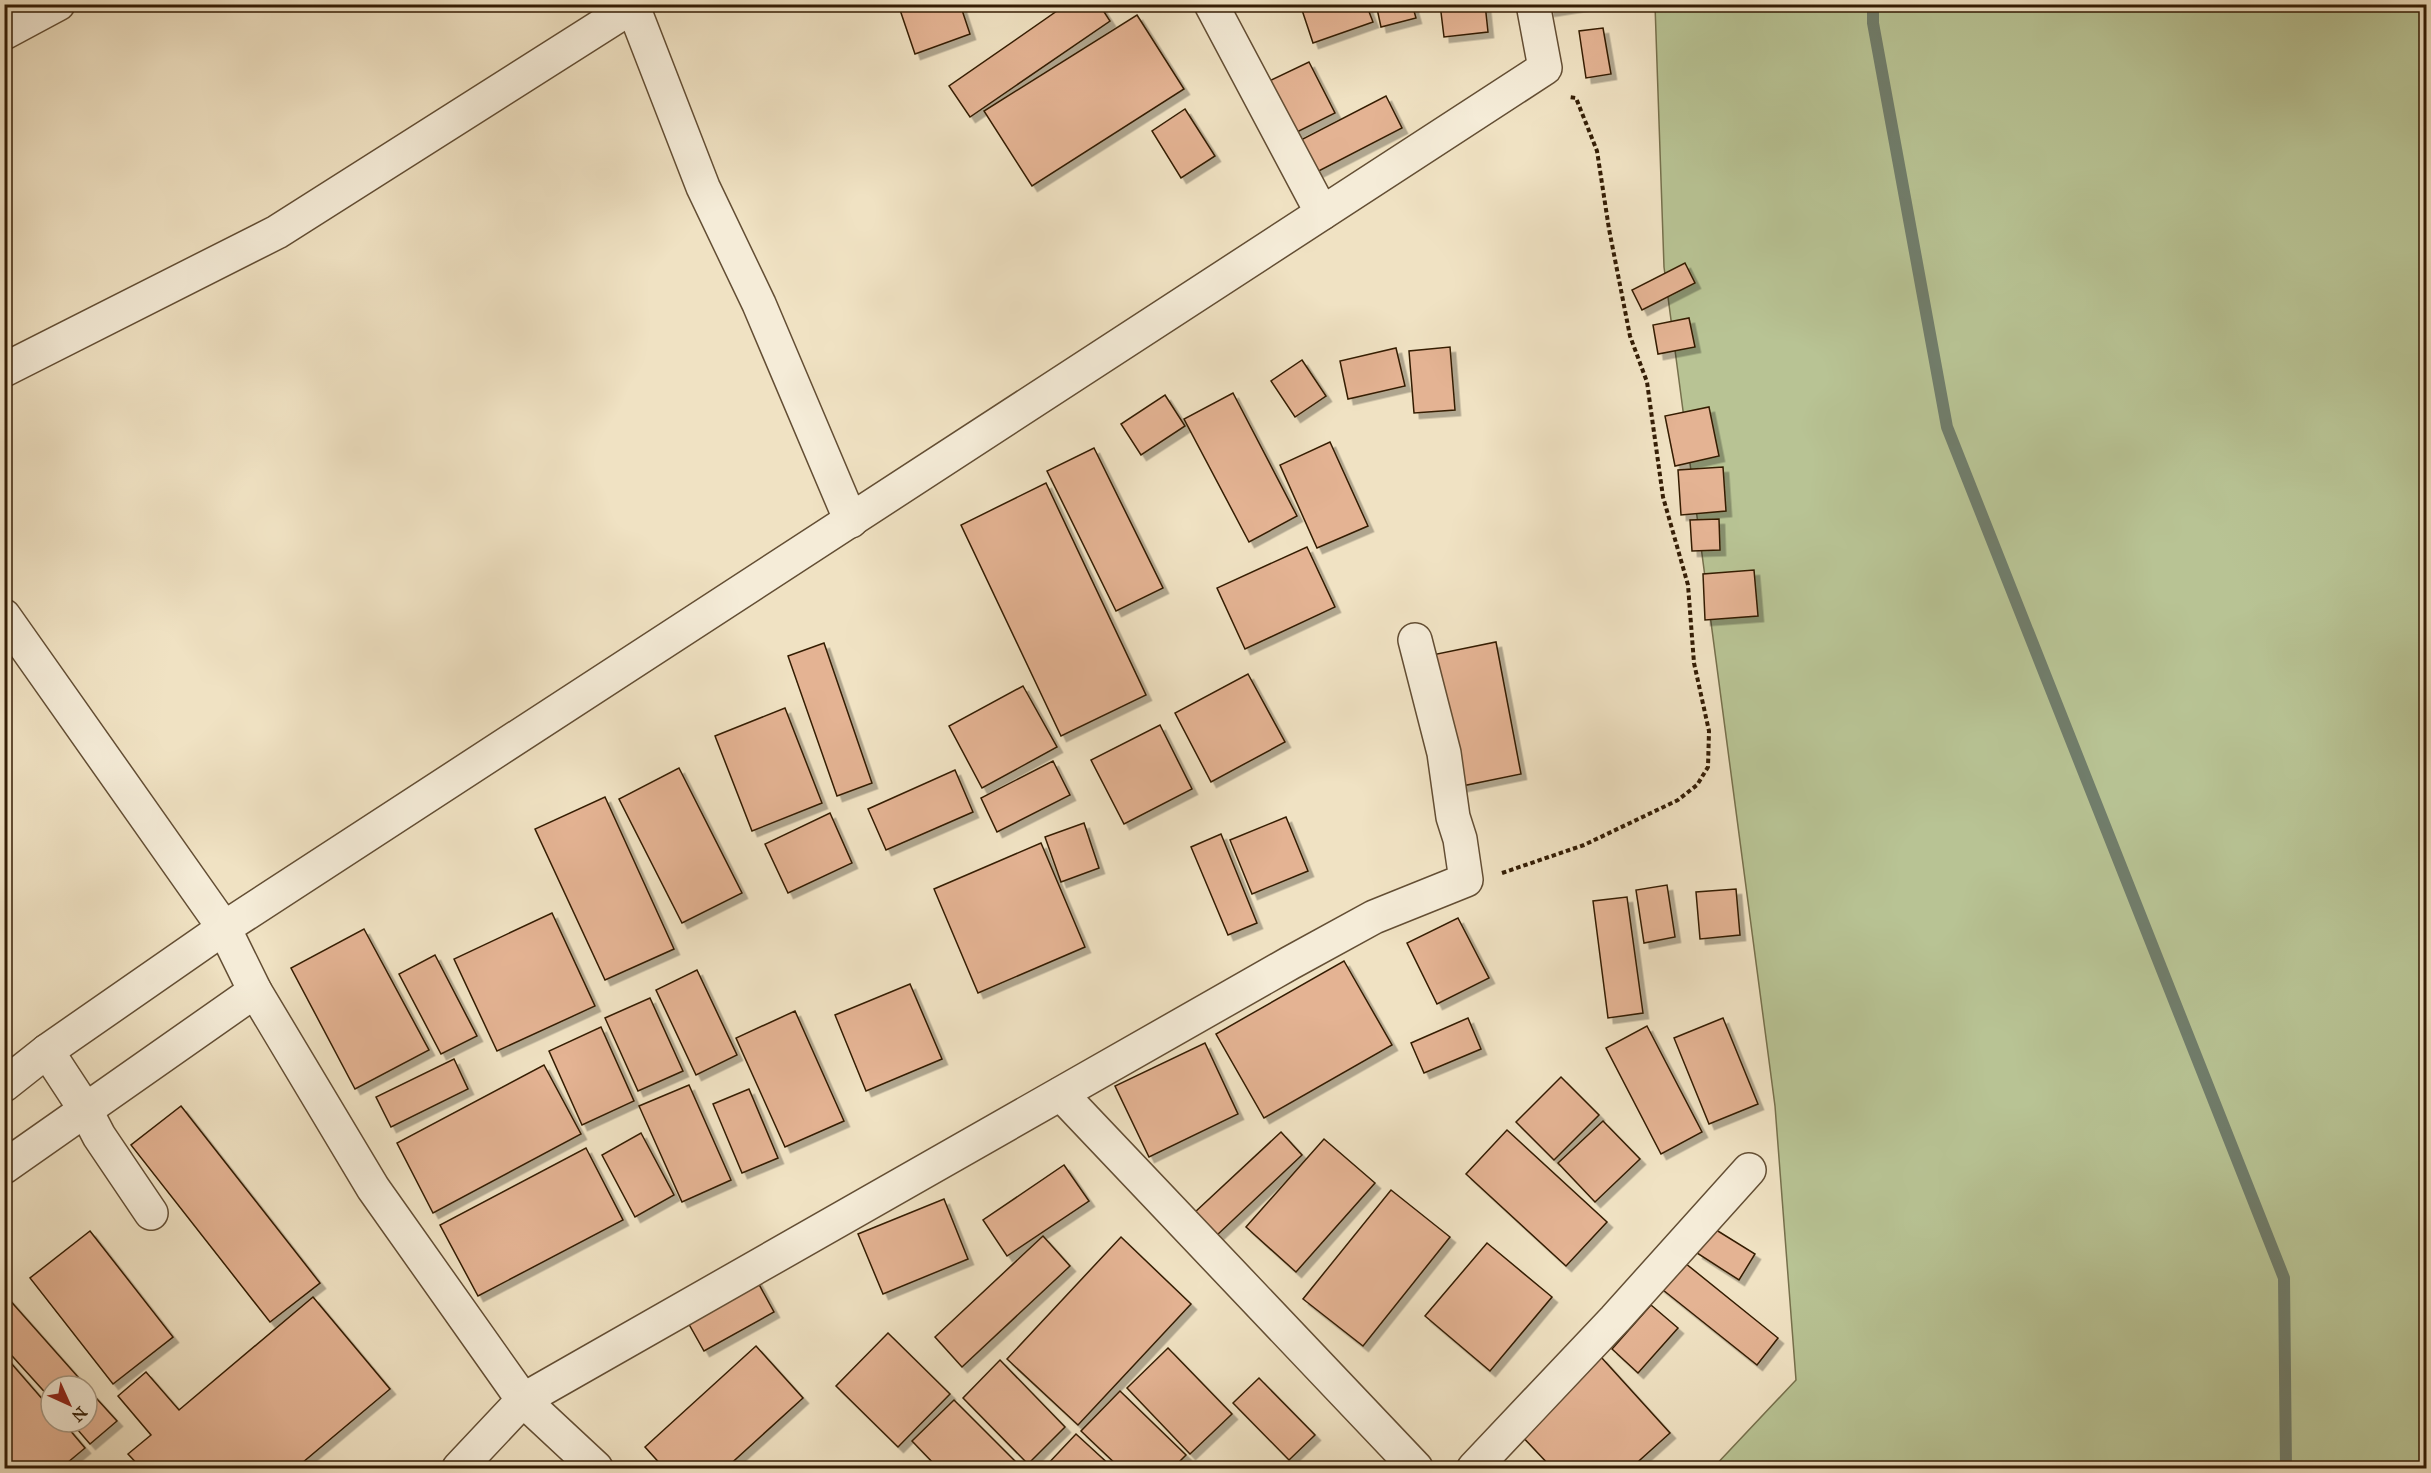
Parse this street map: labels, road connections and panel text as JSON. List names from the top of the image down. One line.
{"north":"bottom right"}
